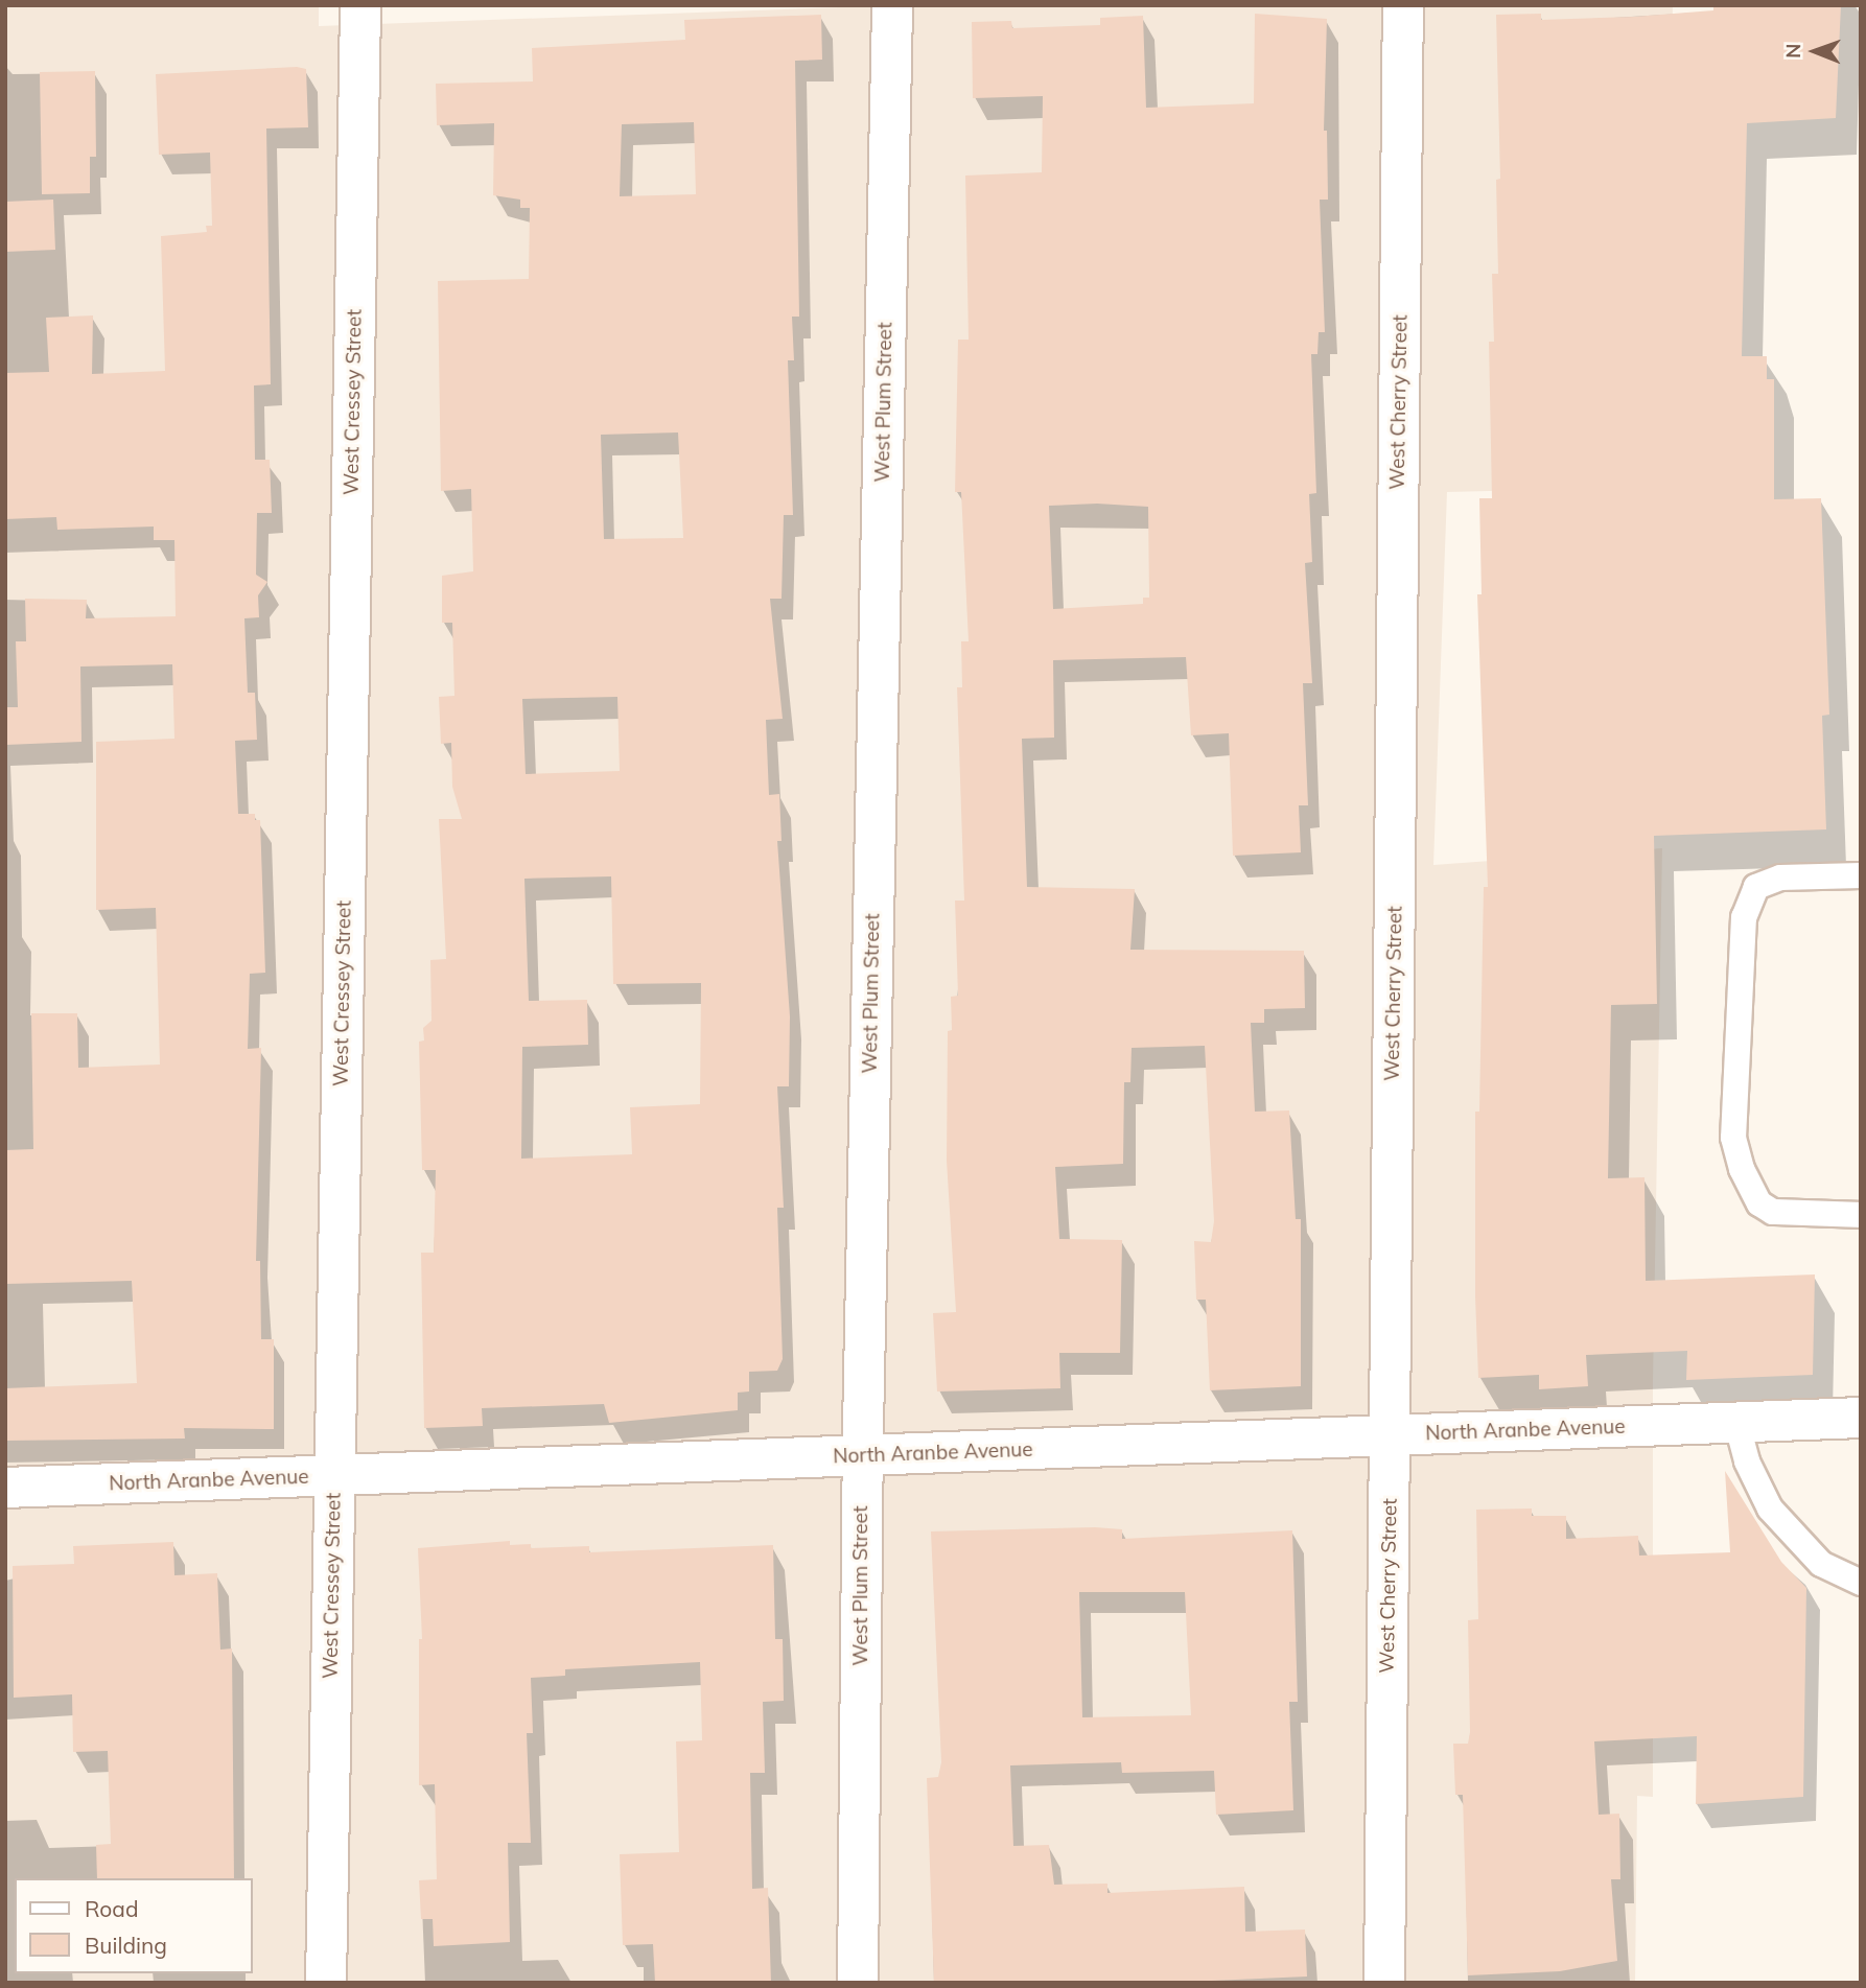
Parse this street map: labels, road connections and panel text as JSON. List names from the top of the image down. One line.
{"streets":{"street":["West Cressey Street","West Plum Street","West Cherry Street","North Aranbe Avenue"]},"crossings":[["West Cressey Street","North Aranbe Avenue"],["West Plum Street","North Aranbe Avenue"],["West Cherry Street","North Aranbe Avenue"]],"legend":["Road","Building"],"north":"left"}
